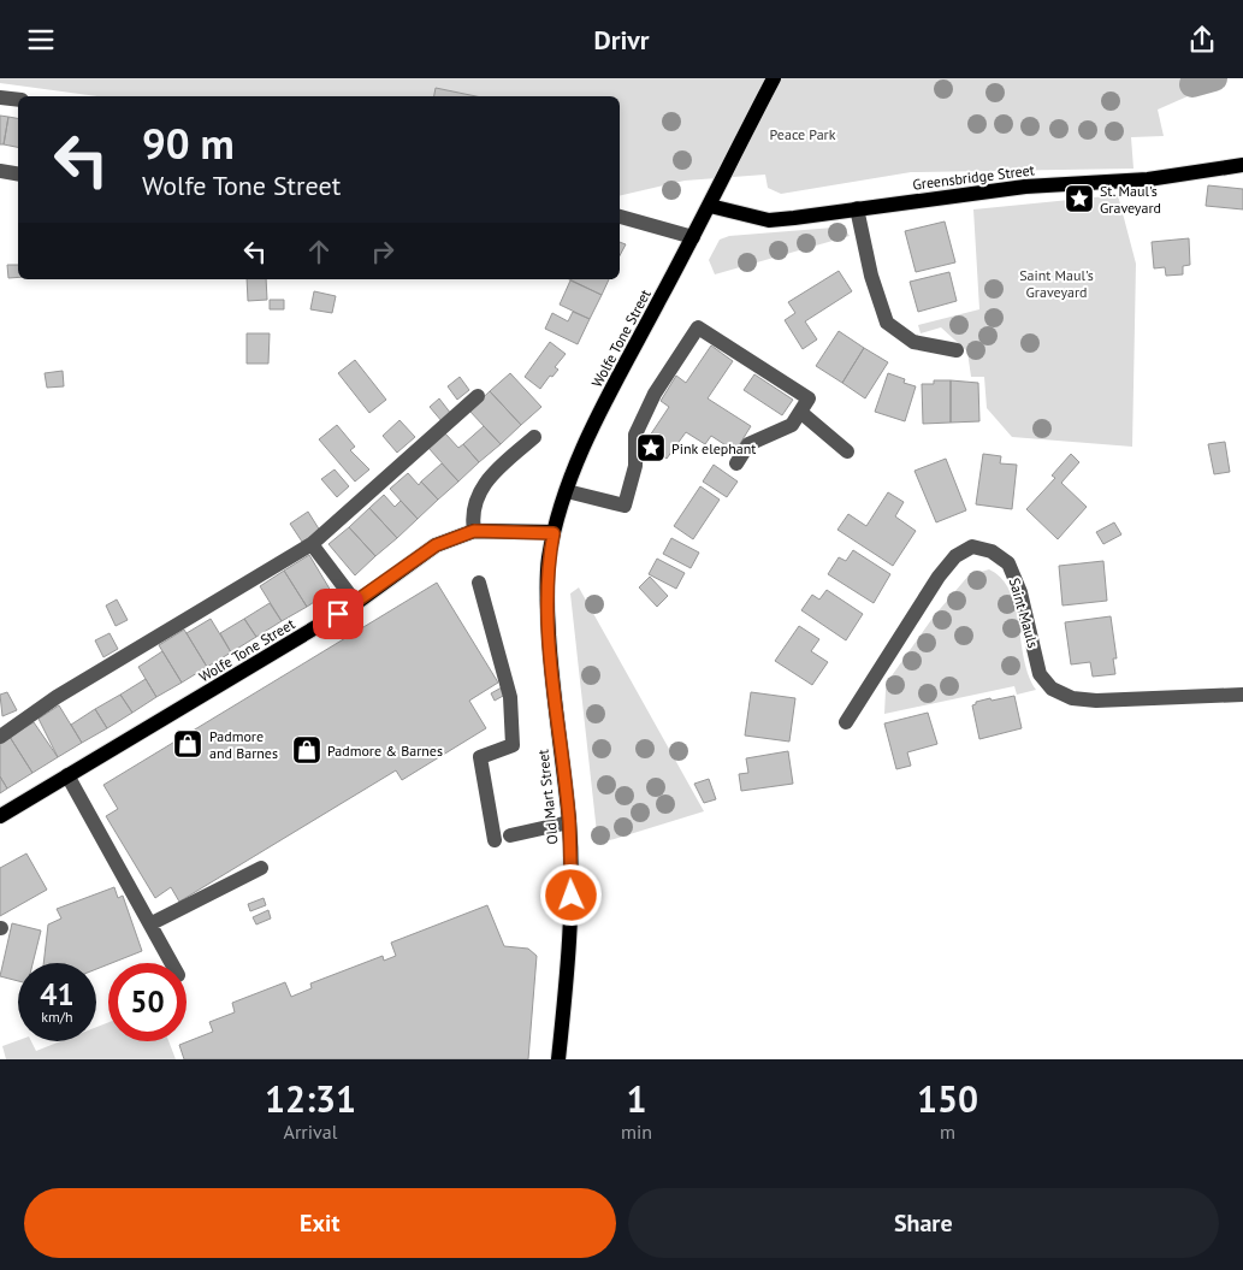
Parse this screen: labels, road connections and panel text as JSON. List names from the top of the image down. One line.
{"streets":{"main road":["Greensbridge Street","Wolfe Tone Street","Old Mart Street"],"street":["Saint Mauls"]},"crossings":[["Greensbridge Street","Wolfe Tone Street"],["Wolfe Tone Street","Old Mart Street"]],"parks":["Peace Park","Saint Maul's Graveyard"],"places":{"place":["St. Maul's Graveyard","Pink elephant"],"shop":["Padmore and Barnes","Padmore & Barnes"]},"page":{"header":"Drivr","turn":["90 m","Wolfe Tone Street"],"speed":"41 km/h","limit":"50","eta":["12:31","Arrival","1","min","150","m"],"buttons":["Exit","Share"]}}
